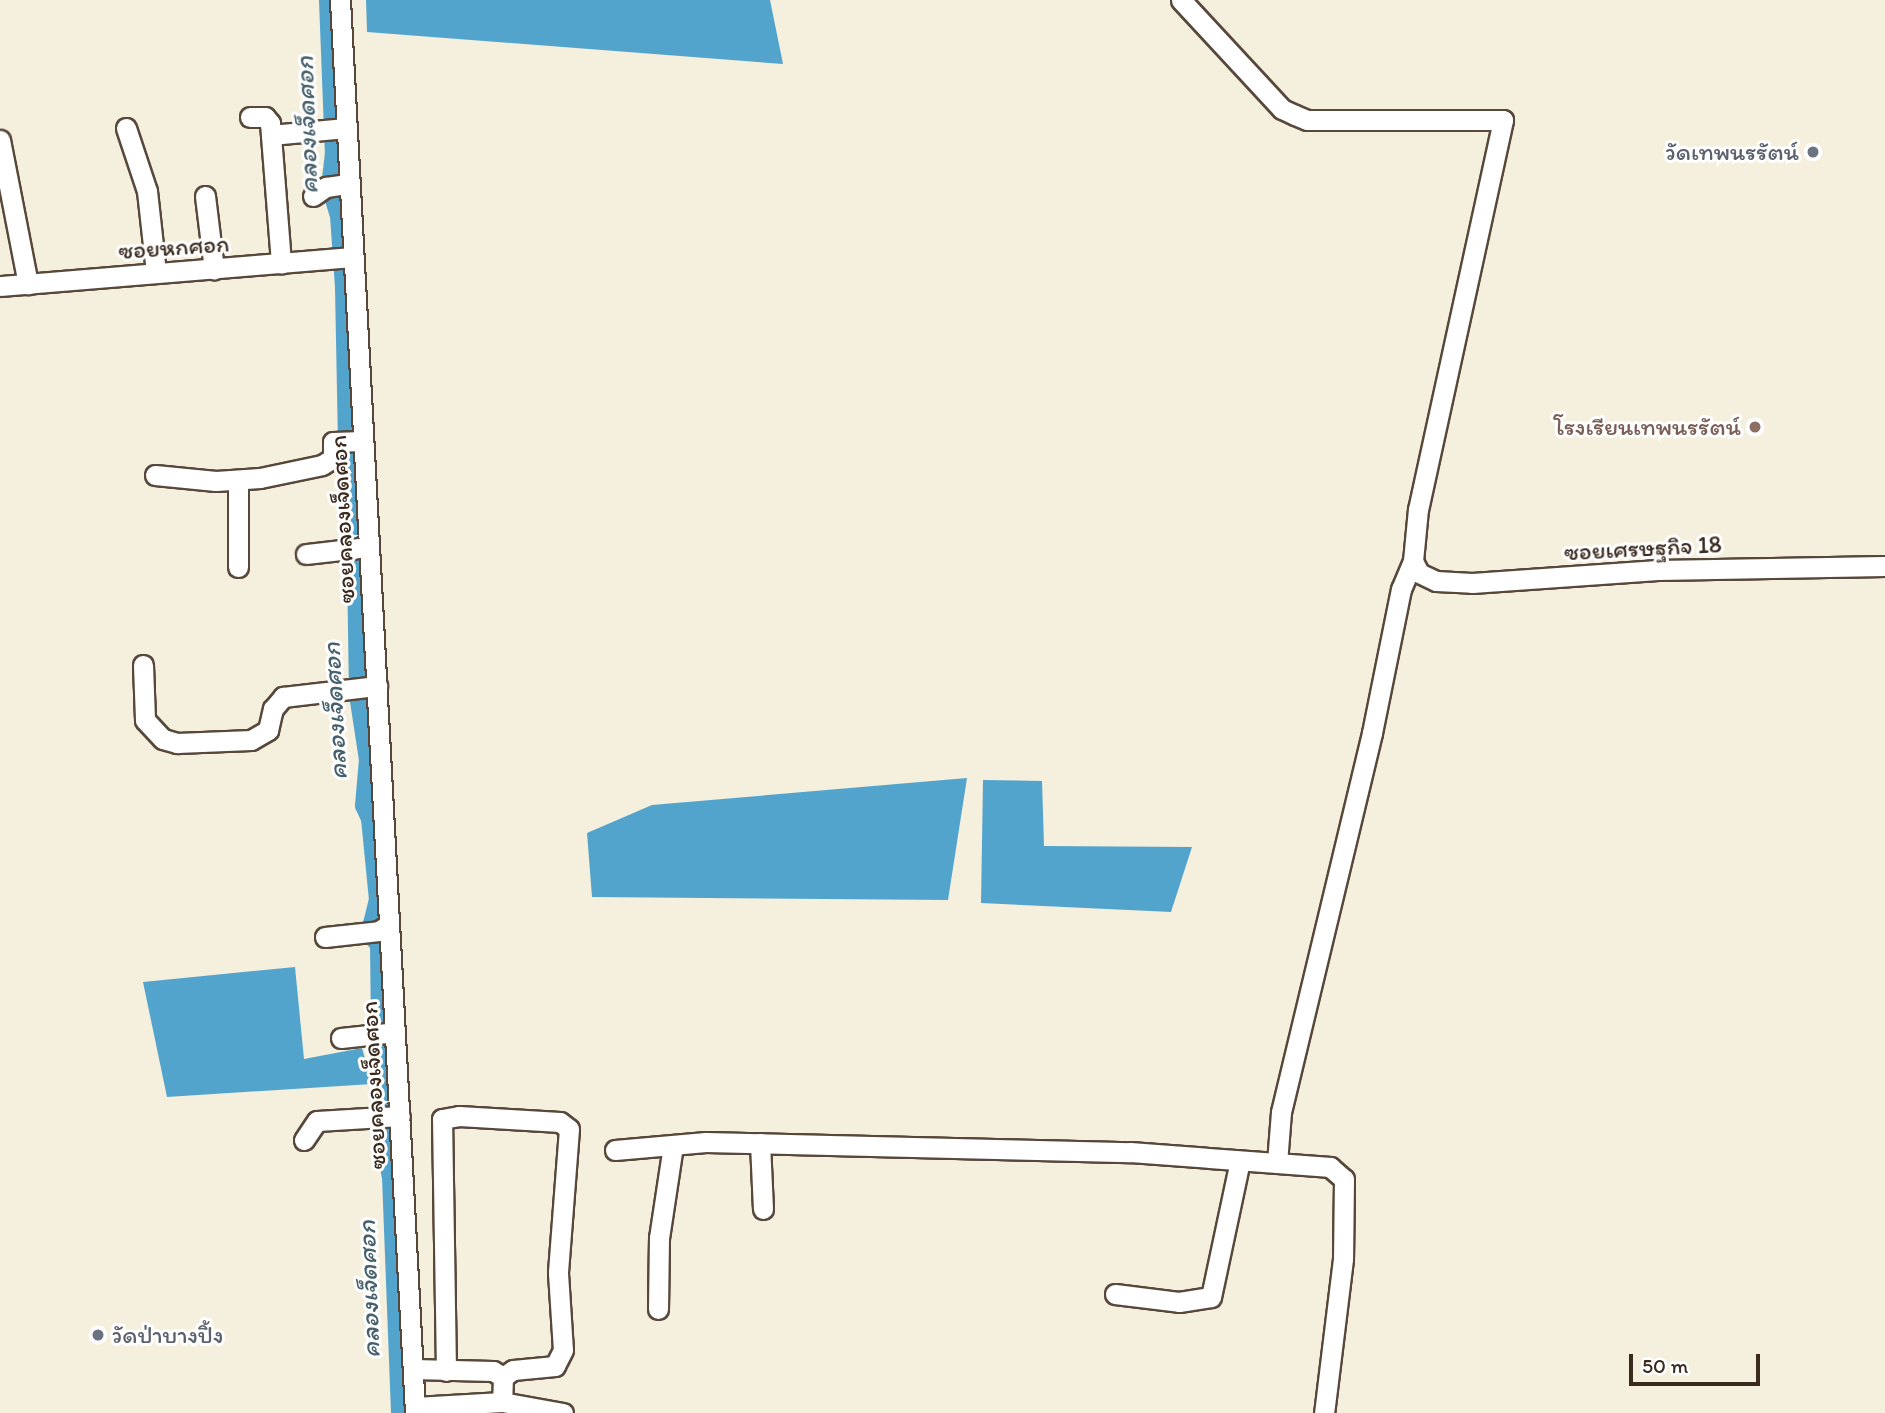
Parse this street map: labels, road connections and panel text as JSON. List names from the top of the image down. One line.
{"streets":{"street":["ซอยหกศอก","ซอยคลองเจ็ดศอก","ซอยเศรษฐกิจ 18"]},"crossings":[["ซอยหกศอก","ซอยคลองเจ็ดศอก"]],"water":["คลองเจ็ดศอก"],"places":["วัดเทพนรรัตน์","โรงเรียนเทพนรรัตน์","วัดป่าบางปิ้ง"],"scale_bar":"50 m"}
